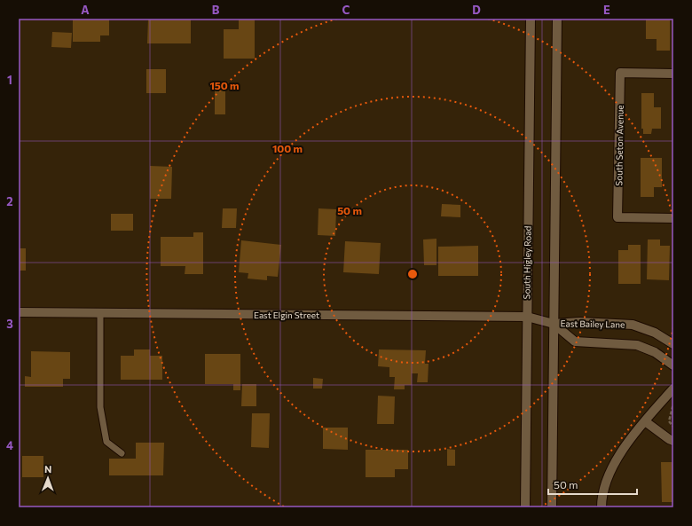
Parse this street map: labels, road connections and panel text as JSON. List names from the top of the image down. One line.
{"streets":{"street":["South Seton Avenue","South Higley Road","East Elgin Street","East Bailey Lane"]},"crossings":[["South Higley Road","East Elgin Street"],["East Elgin Street","East Bailey Lane"]],"scale_bar":"50 m","north":"top","grid":{"columns":["A","B","C","D","E"],"rows":["1","2","3","4"]},"rings":["150 m","100 m","50 m"]}
